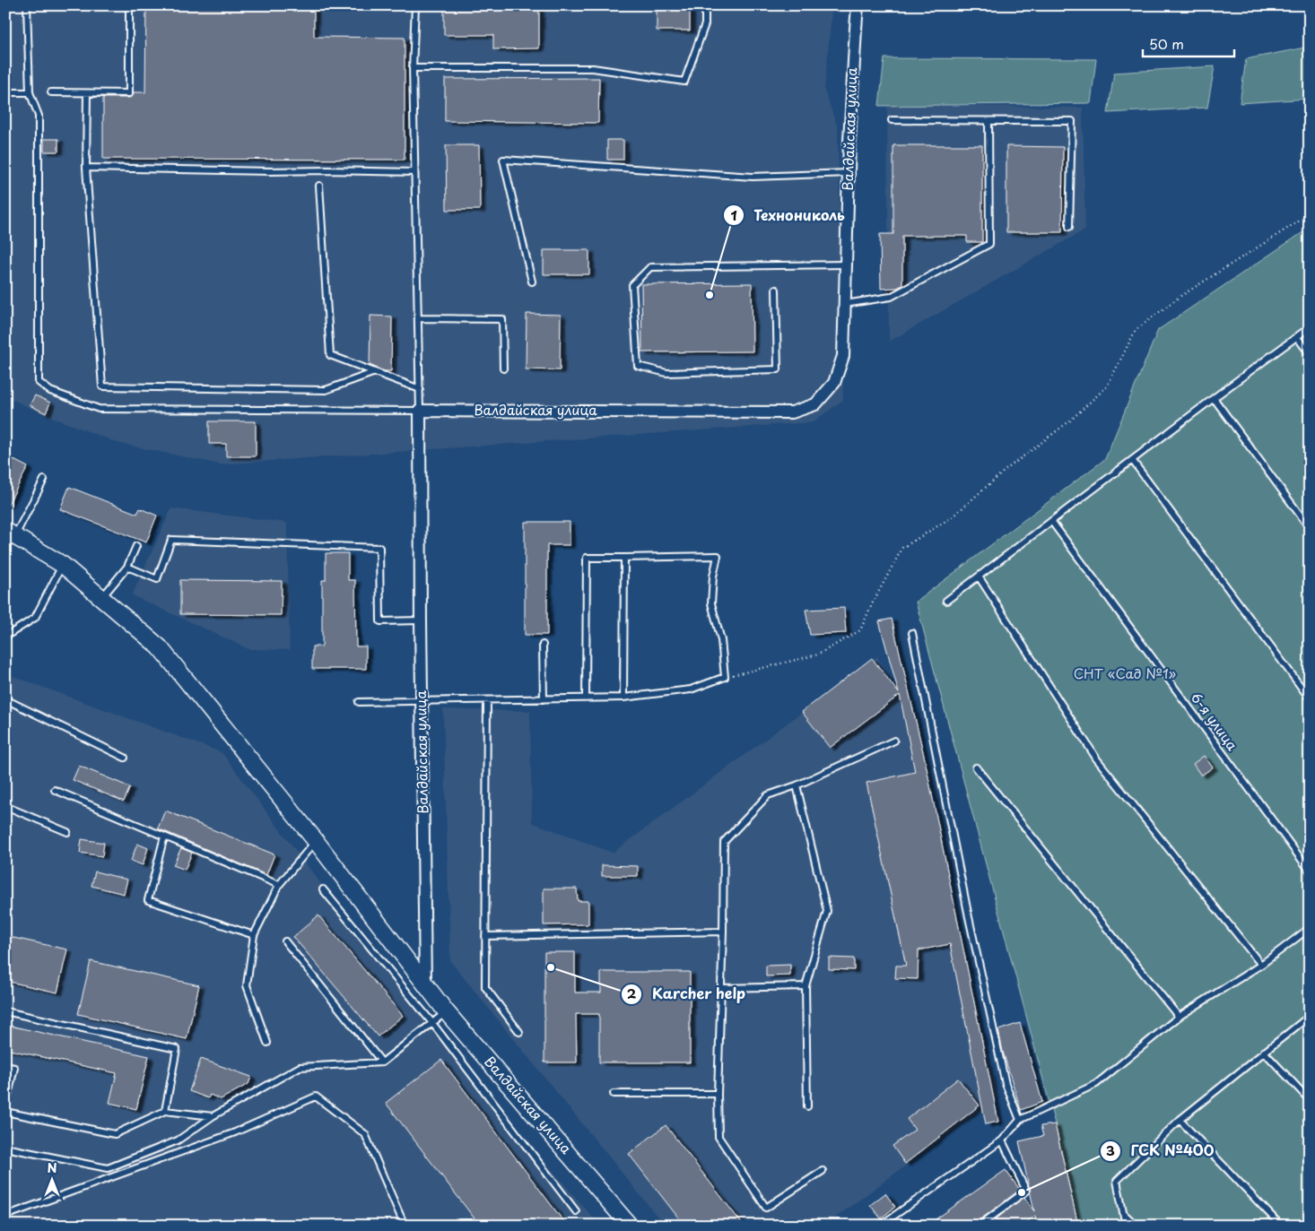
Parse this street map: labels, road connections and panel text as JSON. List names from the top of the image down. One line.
{"streets":{"street":["Валдайская улица"],"lane":["6-я улица"]},"parks":["СНТ «Сад №1»"],"places":["Технониколь","Karcher help","ГСК №400"],"scale_bar":"50 m","north":"top"}
